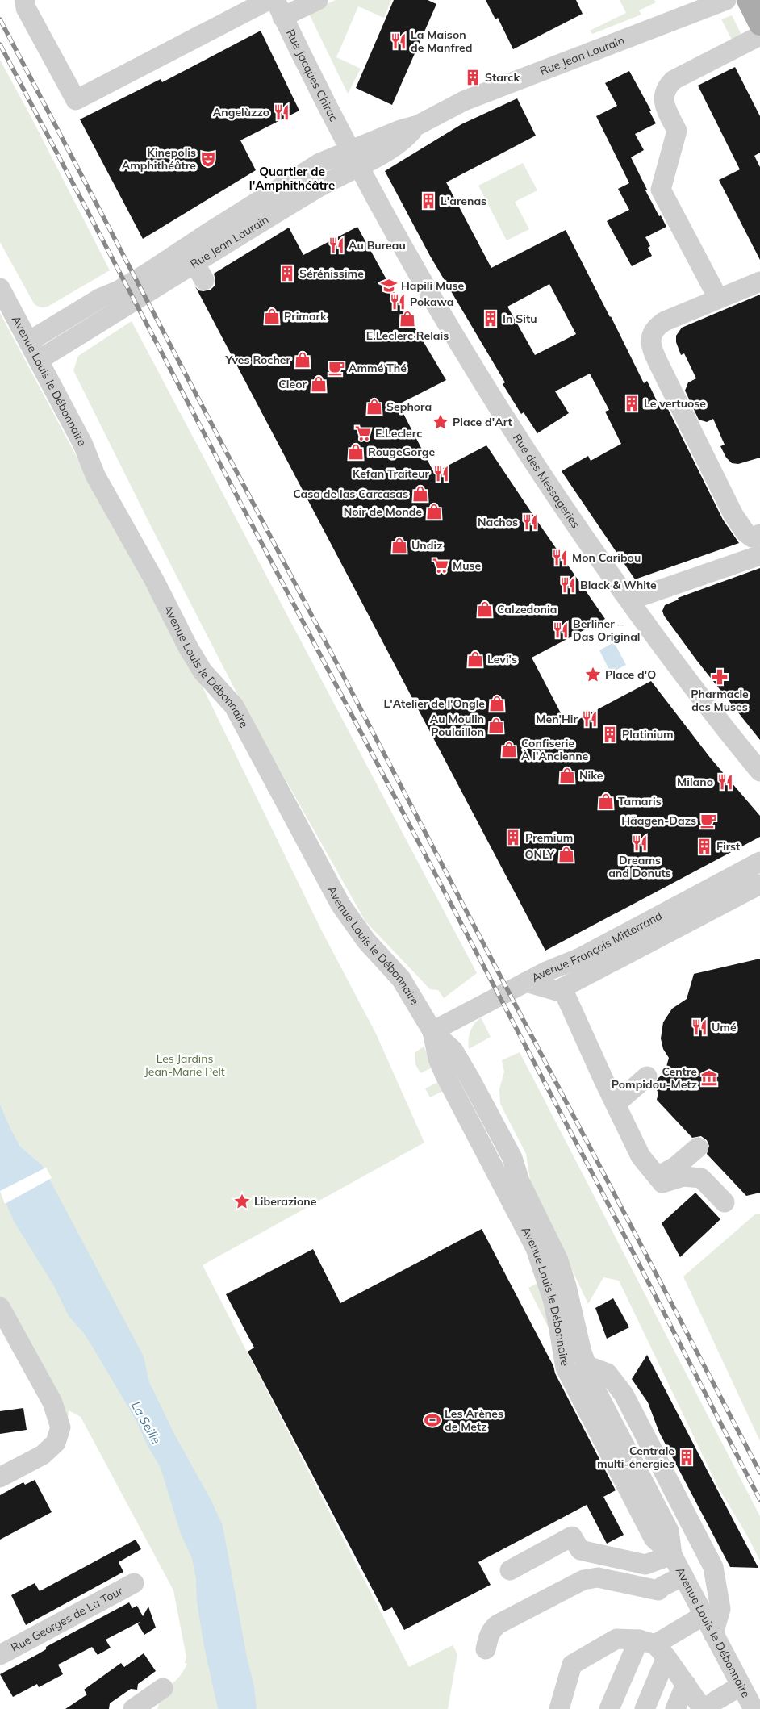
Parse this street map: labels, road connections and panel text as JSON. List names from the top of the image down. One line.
{"streets":{"street":["Rue Jean Laurain","Rue Jacques Chirac","Avenue Louis le Débonnaire","Rue des Messageries","Avenue François Mitterrand","Rue Georges de La Tour"]},"crossings":[["Rue Jean Laurain","Rue Jacques Chirac"],["Rue Jean Laurain","Avenue Louis le Débonnaire"],["Rue Jean Laurain","Rue des Messageries"],["Rue Jacques Chirac","Rue des Messageries"],["Avenue Louis le Débonnaire","Avenue François Mitterrand"]],"districts":["Quartier de l'Amphithéâtre"],"water":["La Seille"],"parks":["Les Jardins Jean-Marie Pelt"],"places":{"restaurant":["La Maison de Manfred","Angelùzzo","Au Bureau","Pokawa","Kefan Traiteur","Nachos","Mon Caribou","Black & White","Berliner – Das Original","Men'Hir","Milano","Dreams and Donuts","Umé"],"building":["Starck","L'arenas","Sérénissime","In Situ","Le vertuose","Platinium","Premium","First","Centrale multi-énergies"],"theatre":["Kinepolis Amphithéâtre"],"school or university":["Hapili Muse"],"shop":["Primark","E.Leclerc Relais","Yves Rocher","Cleor","Sephora","RougeGorge","Casa de las Carcasas","Noir de Monde","Undiz","Calzedonia","Levi's","L'Atelier de l'Ongle","Au Moulin Poulaillon","Confiserie À l'Ancienne","Nike","Tamaris","ONLY"],"cafe":["Ammé Thé","Häagen-Dazs"],"place":["Place d'Art","Place d'O","Liberazione"],"supermarket":["E.Leclerc","Muse"],"pharmacy":["Pharmacie des Muses"],"museum":["Centre Pompidou-Metz"],"sports":["Les Arènes de Metz"]}}
